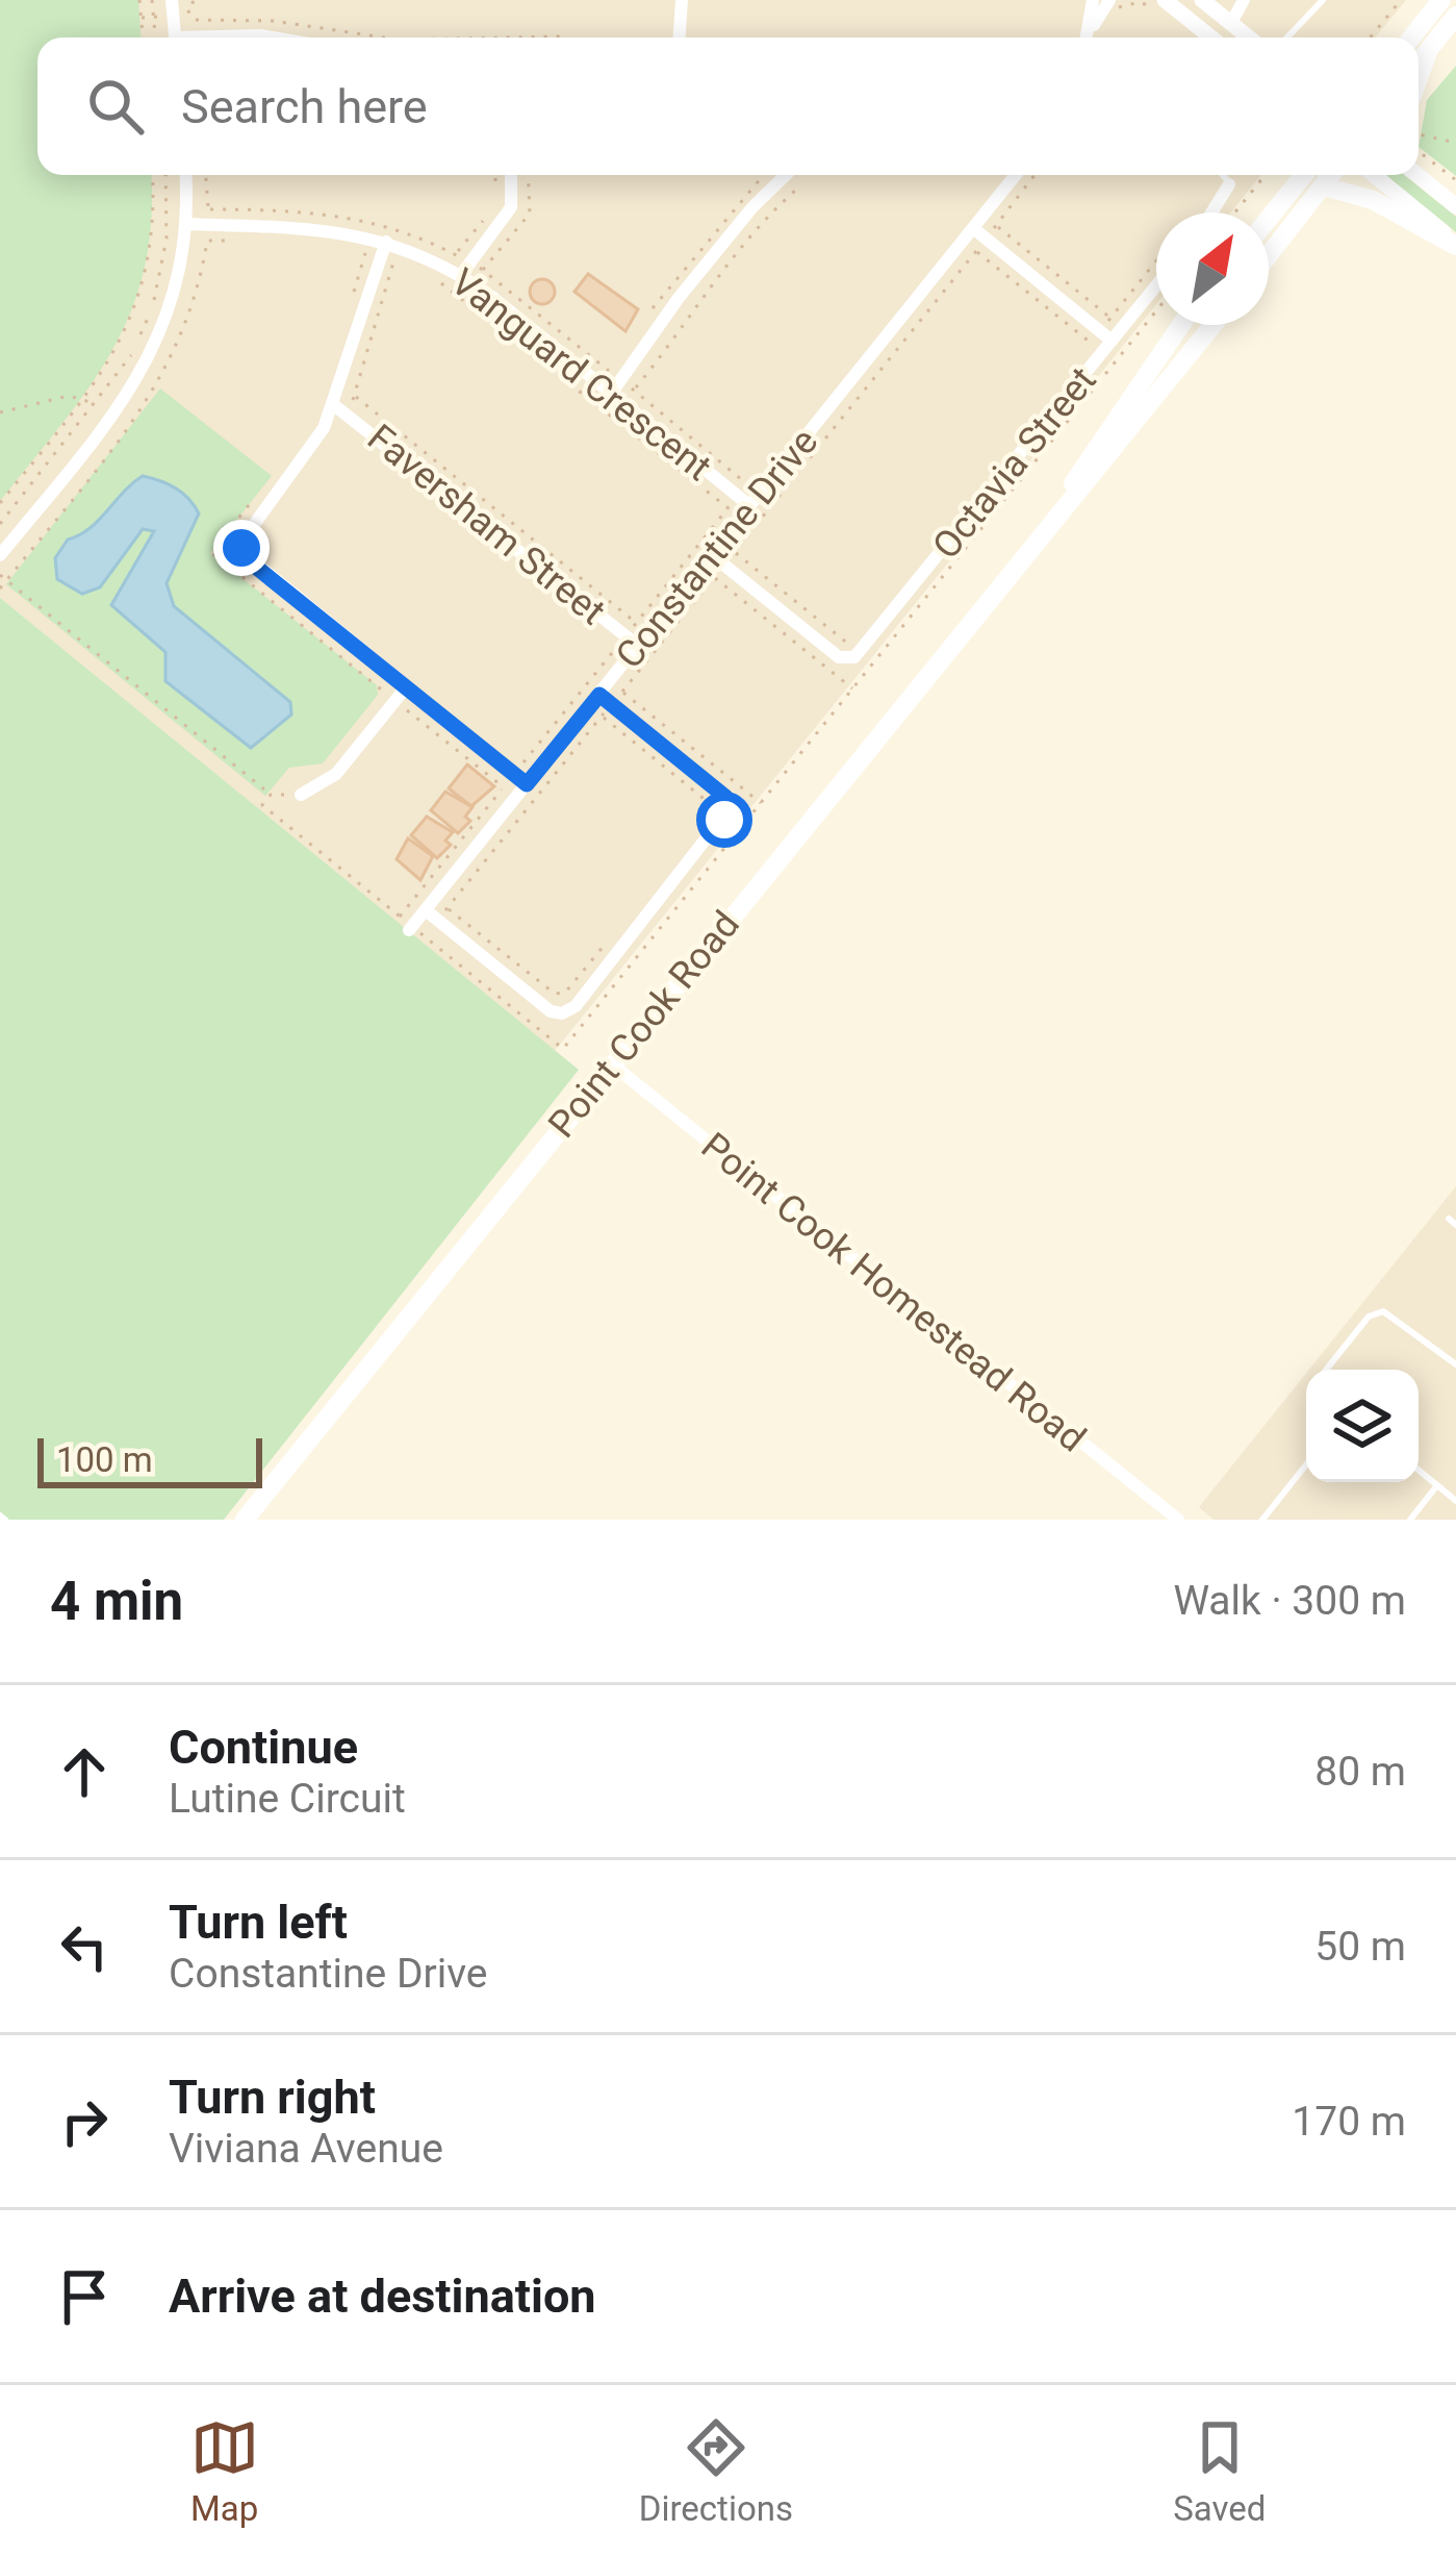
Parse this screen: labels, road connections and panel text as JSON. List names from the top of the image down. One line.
{"streets":{"main road":["Point Cook Road"],"street":["Vanguard Crescent","Octavia Street","Faversham Street","Constantine Drive","Point Cook Homestead Road"]},"crossings":[["Vanguard Crescent","Constantine Drive"],["Faversham Street","Constantine Drive"],["Point Cook Road","Point Cook Homestead Road"]],"scale_bar":"100 m","north":"top right","page":{"search":"Search here","scale":"100 m","heading":["4 min","Walk · 300 m"],"list":[["Continue","Lutine Circuit","80 m"],["Turn left","Constantine Drive","50 m"],["Turn right","Viviana Avenue","170 m"],"Arrive at destination"],"nav":["Map","Directions","Saved"]}}
